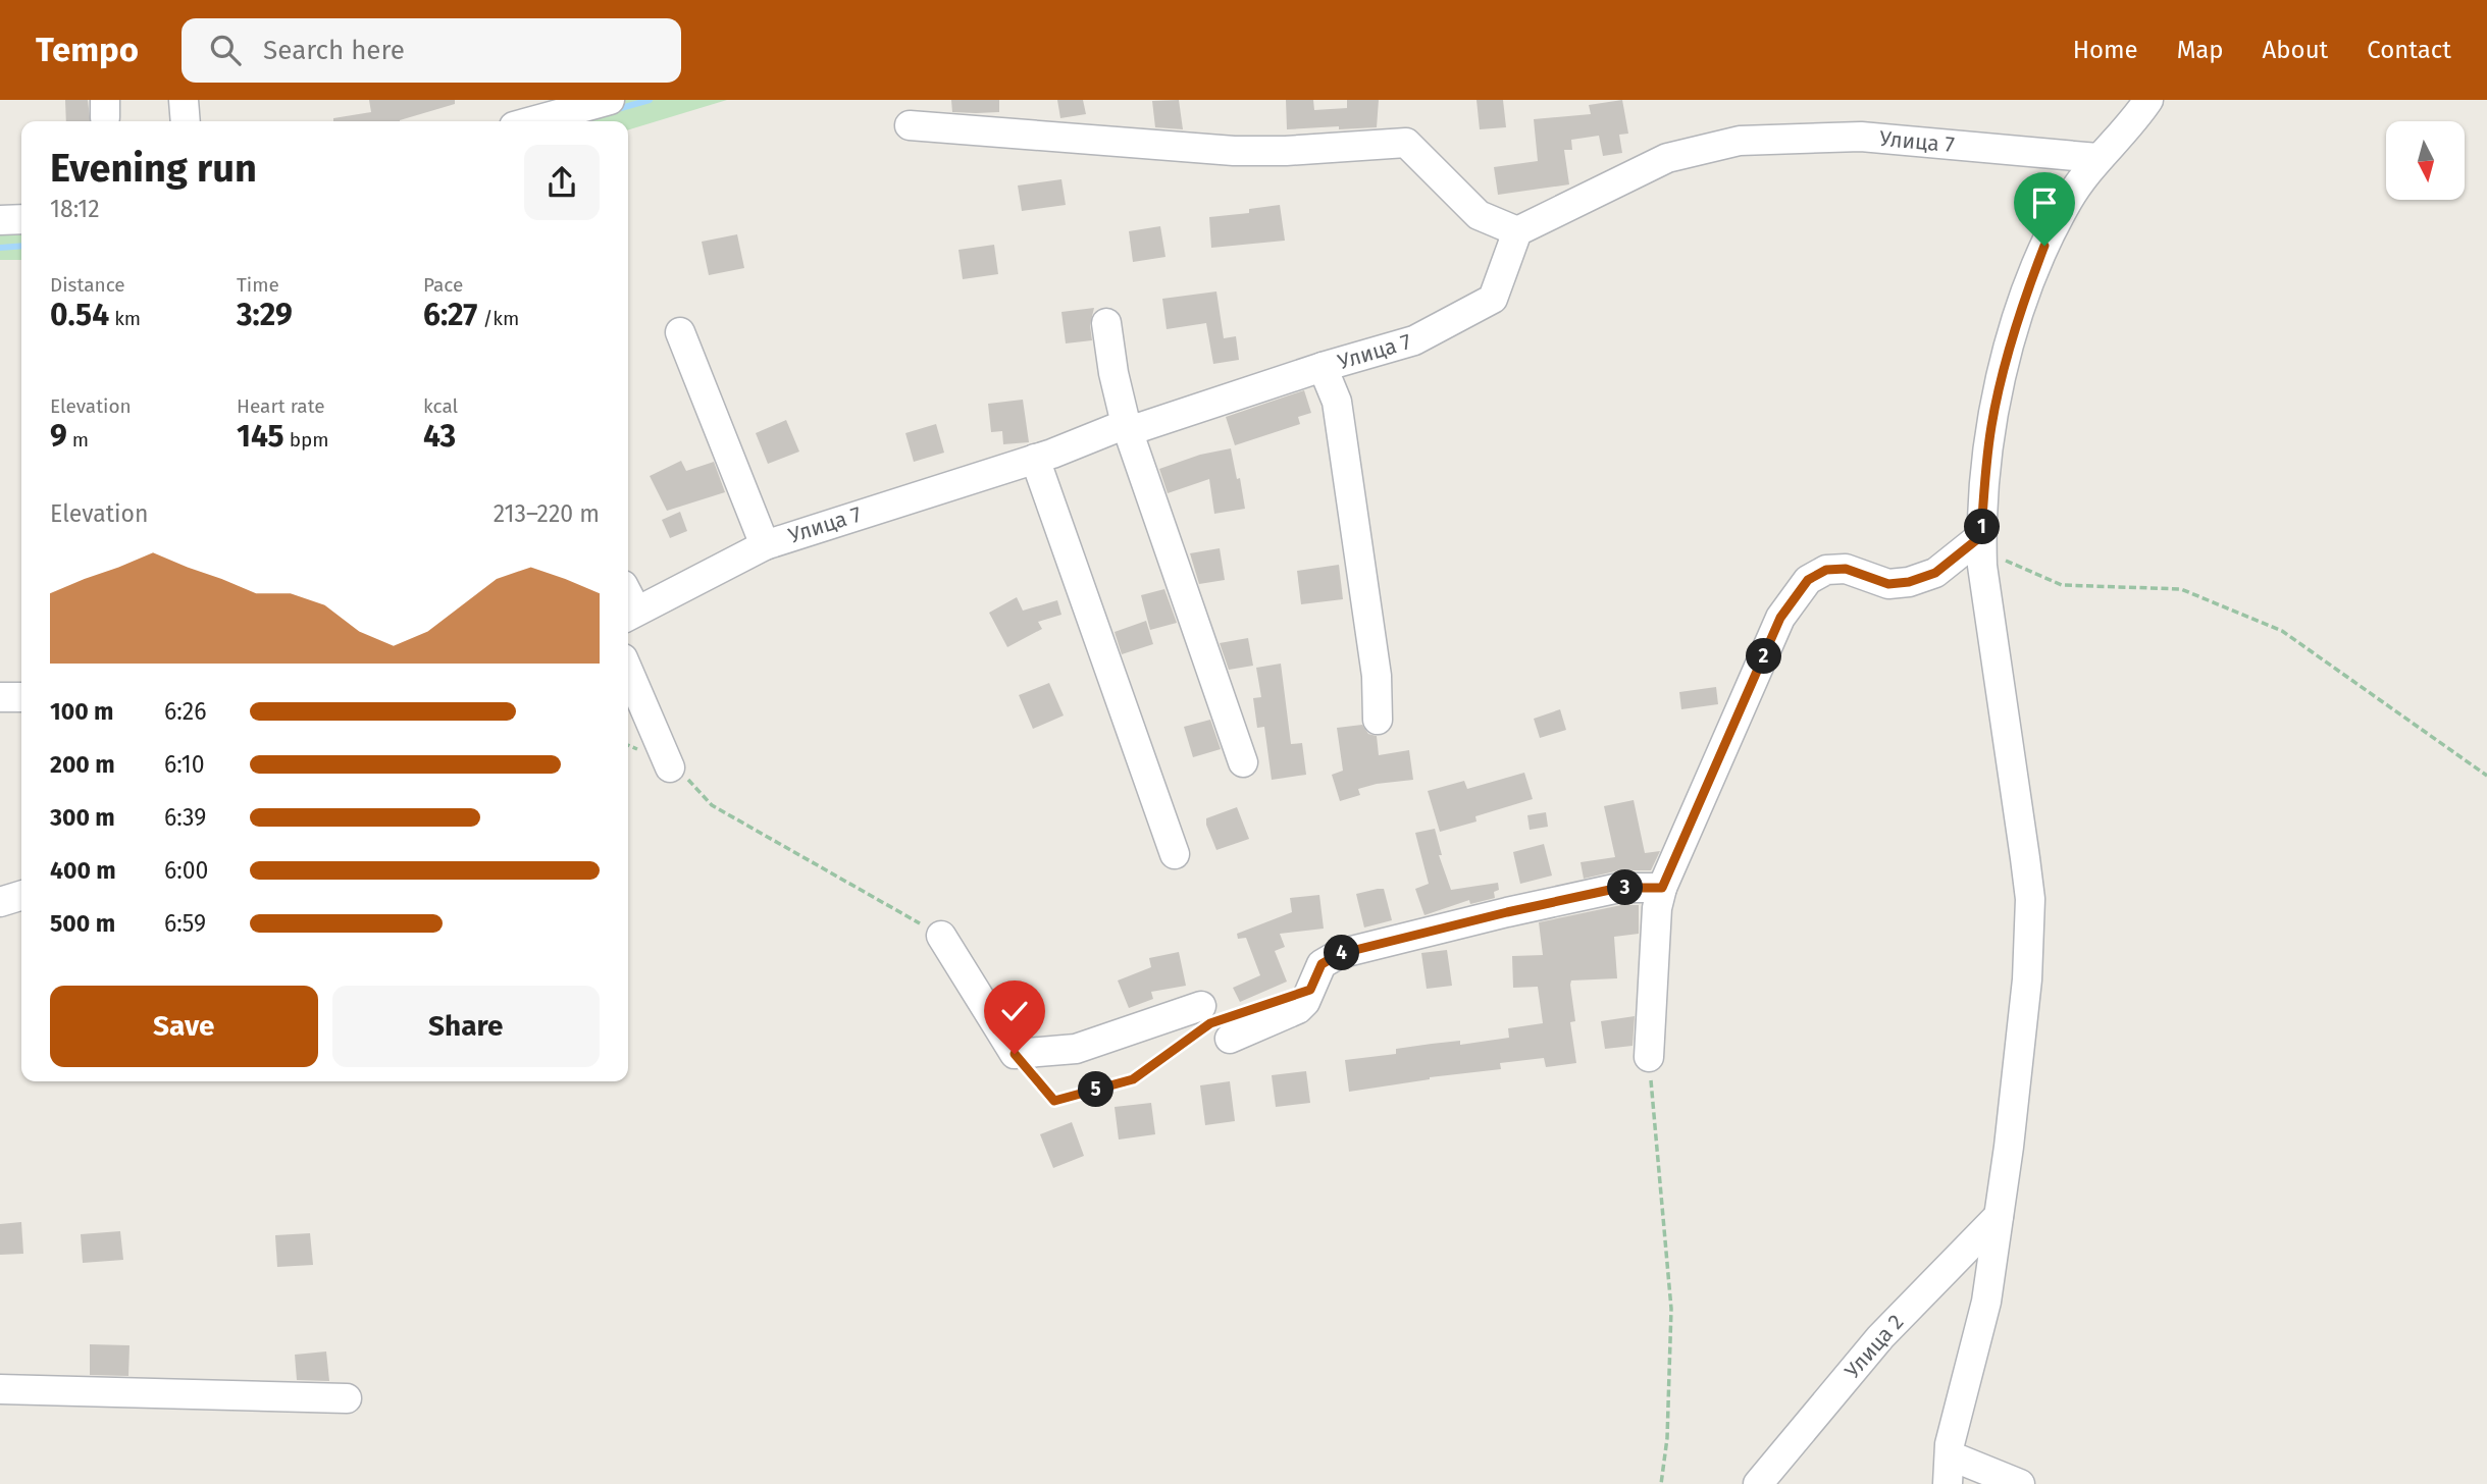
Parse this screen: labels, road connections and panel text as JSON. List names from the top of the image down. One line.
{"streets":{"street":["Улица 7","Улица 2"]},"north":"bottom","page":{"header":"Tempo","search":"Search here","nav":["Home","Map","About","Contact"],"heading":["Evening run","18:12"],"stats":[["Distance","0.54 km"],["Time","3:29"],["Pace","6:27 /km"],["Elevation","9 m"],["Heart rate","145 bpm"],["kcal","43"]],"chart":["Elevation","213–220 m"],"pins":["1","2","3","4","5"],"list":[{"name":"100 m","note":"6:26"},{"name":"200 m","note":"6:10"},{"name":"300 m","note":"6:39"},{"name":"400 m","note":"6:00"},{"name":"500 m","note":"6:59"}],"buttons":["Save","Share"]}}
